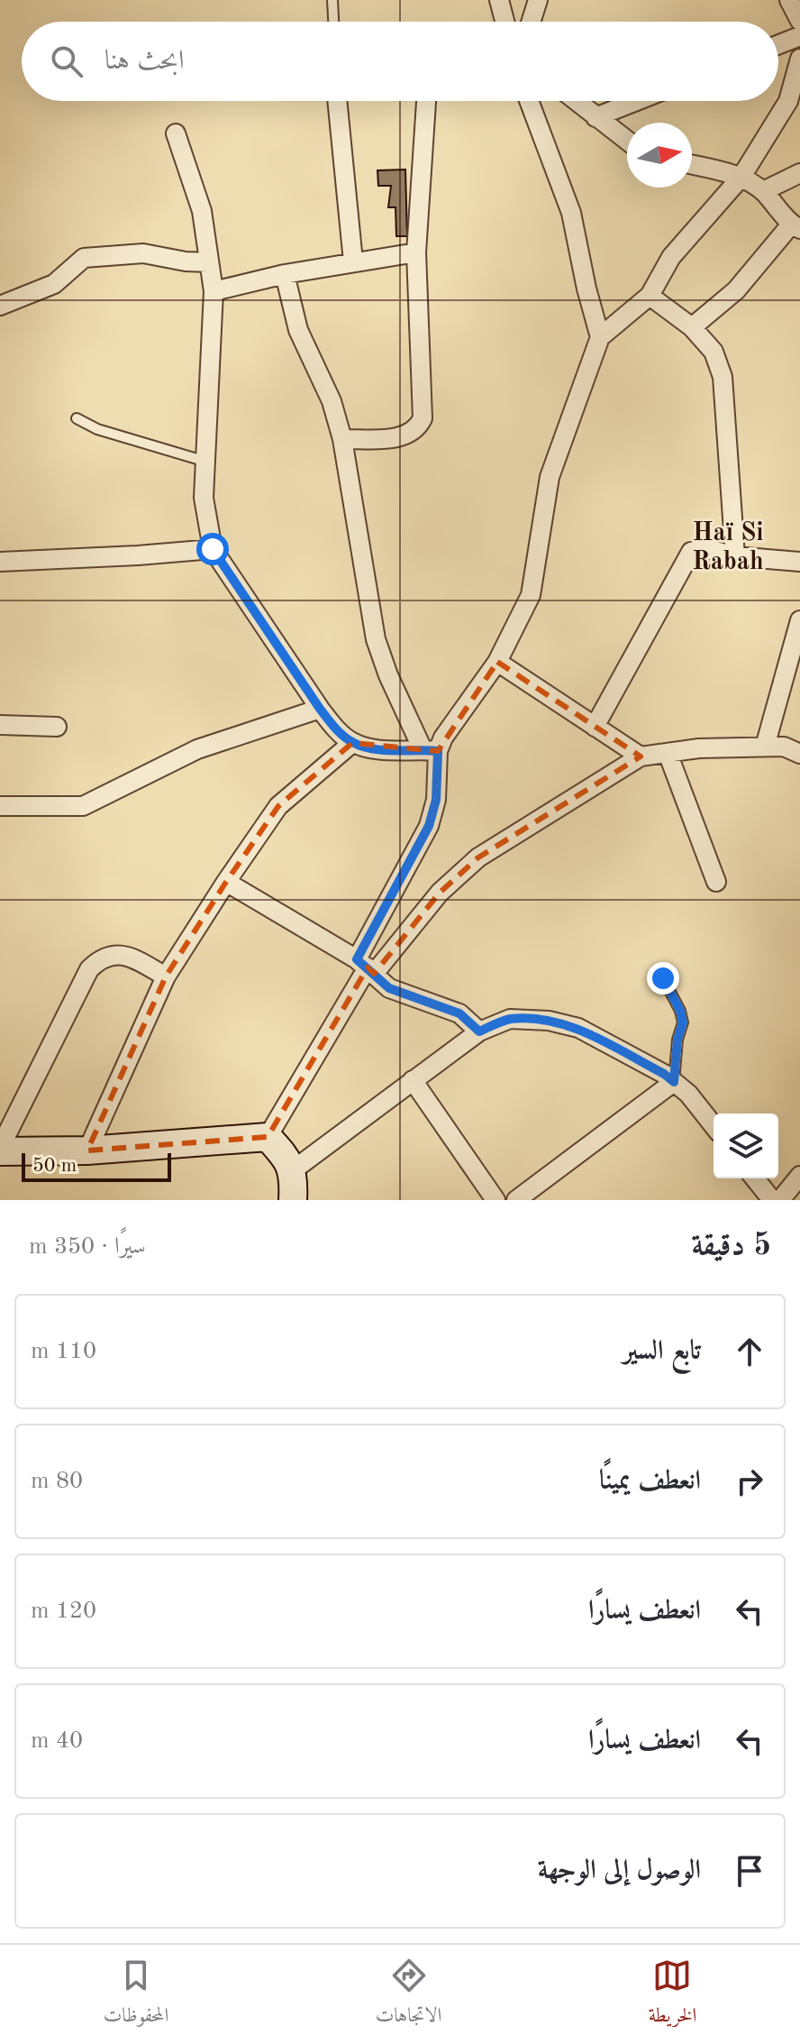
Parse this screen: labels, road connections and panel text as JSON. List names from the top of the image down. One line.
{"districts":["Haï Si Rabah"],"scale_bar":"50 m","north":"right","page":{"search":"ابحث هنا","scale":"50 m","heading":["5 دقيقة","سيرًا · 350 m"],"list":[["تابع السير","110 m"],["انعطف يمينًا","80 m"],["انعطف يسارًا","120 m"],["انعطف يسارًا","40 m"],"الوصول إلى الوجهة"],"nav":["الخريطة","الاتجاهات","المحفوظات"]}}
